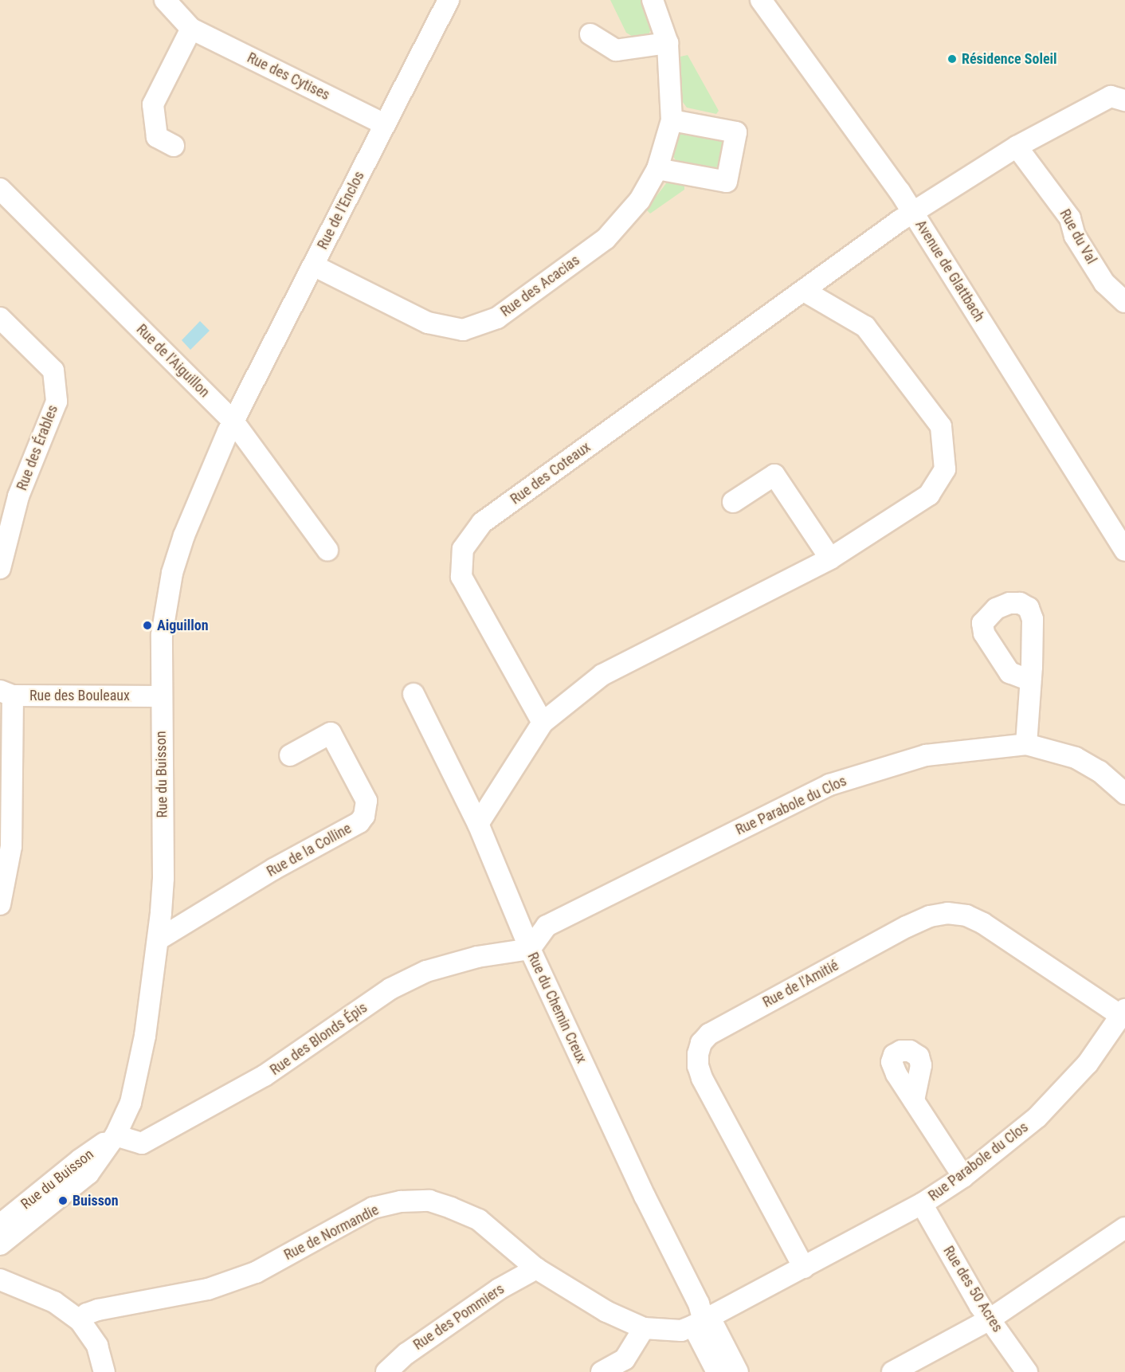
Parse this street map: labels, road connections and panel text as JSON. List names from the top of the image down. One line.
{"streets":{"street":["Rue des Cytises","Rue de l'Enclos","Rue du Val","Avenue de Glattbach","Rue des Acacias","Rue de l'Aiguillon","Rue des Érables","Rue des Coteaux","Rue des Bouleaux","Rue du Buisson","Rue Parabole du Clos","Rue de la Colline","Rue de l'Amitié","Rue du Chemin Creux","Rue des Blonds Épis","Rue de Normandie","Rue des 50 Acres","Rue des Pommiers"]},"crossings":[["Rue des Cytises","Rue de l'Enclos"],["Rue de l'Enclos","Rue des Acacias"],["Rue de l'Enclos","Rue de l'Aiguillon"],["Rue de l'Enclos","Rue du Buisson"],["Avenue de Glattbach","Rue des Coteaux"],["Rue de l'Aiguillon","Rue du Buisson"],["Rue des Bouleaux","Rue du Buisson"],["Rue du Buisson","Rue de la Colline"],["Rue du Buisson","Rue des Blonds Épis"],["Rue Parabole du Clos","Rue de l'Amitié"],["Rue Parabole du Clos","Rue du Chemin Creux"],["Rue Parabole du Clos","Rue des Blonds Épis"],["Rue Parabole du Clos","Rue de Normandie"],["Rue Parabole du Clos","Rue des 50 Acres"],["Rue du Chemin Creux","Rue des Blonds Épis"],["Rue de Normandie","Rue des Pommiers"]],"places":["Résidence Soleil","Aiguillon","Buisson"]}
